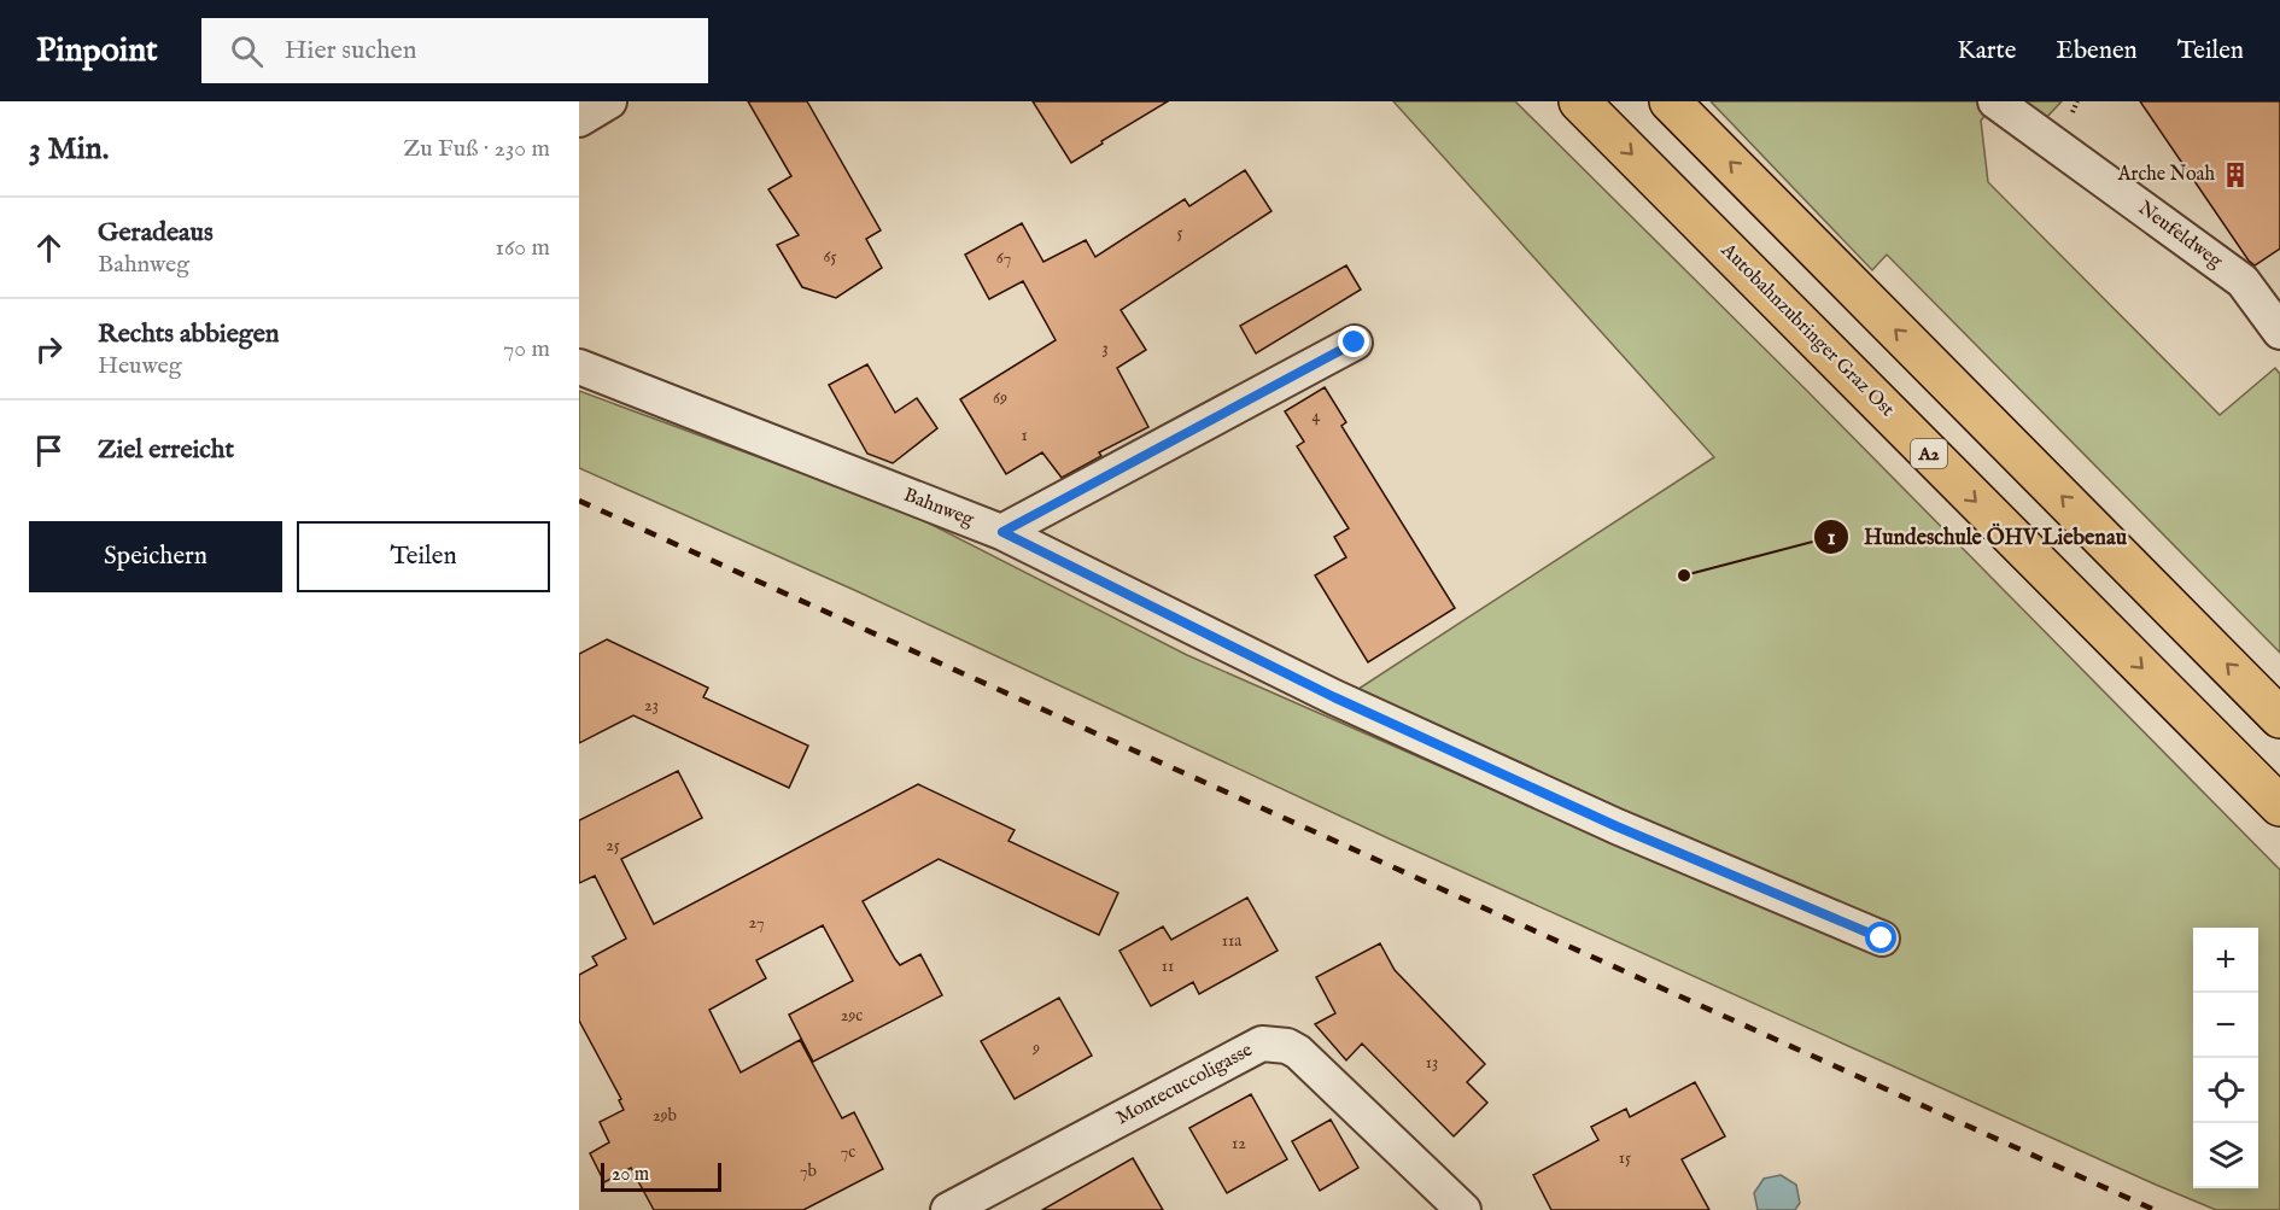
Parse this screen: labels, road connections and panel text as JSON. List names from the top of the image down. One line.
{"streets":{"highway":["Autobahnzubringer Graz Ost","A2"],"street":["Neufeldweg","Bahnweg","Montecuccoligasse"]},"places":{"building":["Arche Noah"],"other":["Hundeschule ÖHV Liebenau"]},"house_numbers":["5","65","67","3","69","4","1","23","25","27","11a","11","29c","9","13","29b","12","7c","15","7b"],"scale_bar":"20 m","page":{"header":"Pinpoint","search":"Hier suchen","nav":["Karte","Ebenen","Teilen"],"heading":["3 Min.","Zu Fuß · 230 m"],"list":[["Geradeaus","Bahnweg","160 m"],["Rechts abbiegen","Heuweg","70 m"],"Ziel erreicht"],"buttons":["Speichern","Teilen"],"map_buttons":["+","−"],"scale":"20 m"}}
